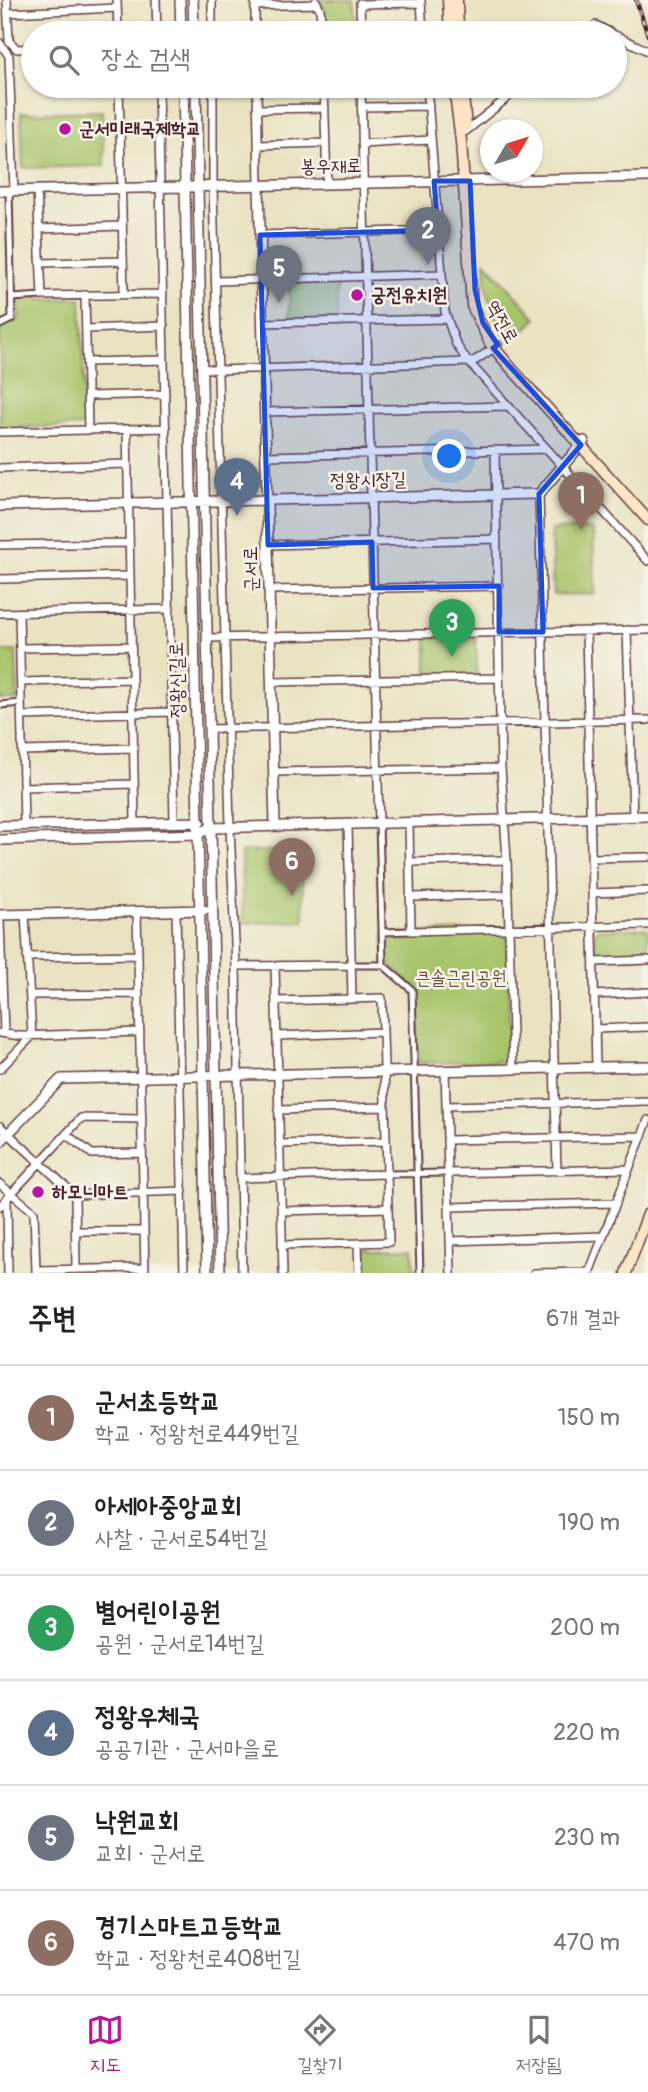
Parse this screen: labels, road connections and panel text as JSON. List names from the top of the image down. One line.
{"streets":{"main road":["역전로"],"street":["봉우재로","정왕시장길","군서로","정왕신길로"]},"crossings":[["봉우재로","역전로"],["봉우재로","군서로"],["봉우재로","정왕신길로"],["정왕시장길","군서로"],["정왕시장길","정왕신길로"]],"parks":["큰솔근린공원"],"places":["군서미래국제학교","궁전유치원","하모니마트"],"north":"top right","page":{"search":"장소 검색","pins":["2","5","4","1","3","6"],"heading":["주변","6개 결과"],"list":[{"mark":"1","name":"군서초등학교","note":"학교 · 정왕천로449번길","value":"150 m"},{"mark":"2","name":"아세아중앙교회","note":"사찰 · 군서로54번길","value":"190 m"},{"mark":"3","name":"별어린이공원","note":"공원 · 군서로14번길","value":"200 m"},{"mark":"4","name":"정왕우체국","note":"공공기관 · 군서마을로","value":"220 m"},{"mark":"5","name":"낙원교회","note":"교회 · 군서로","value":"230 m"},{"mark":"6","name":"경기스마트고등학교","note":"학교 · 정왕천로408번길","value":"470 m"}],"nav":["지도","길찾기","저장됨"]}}
